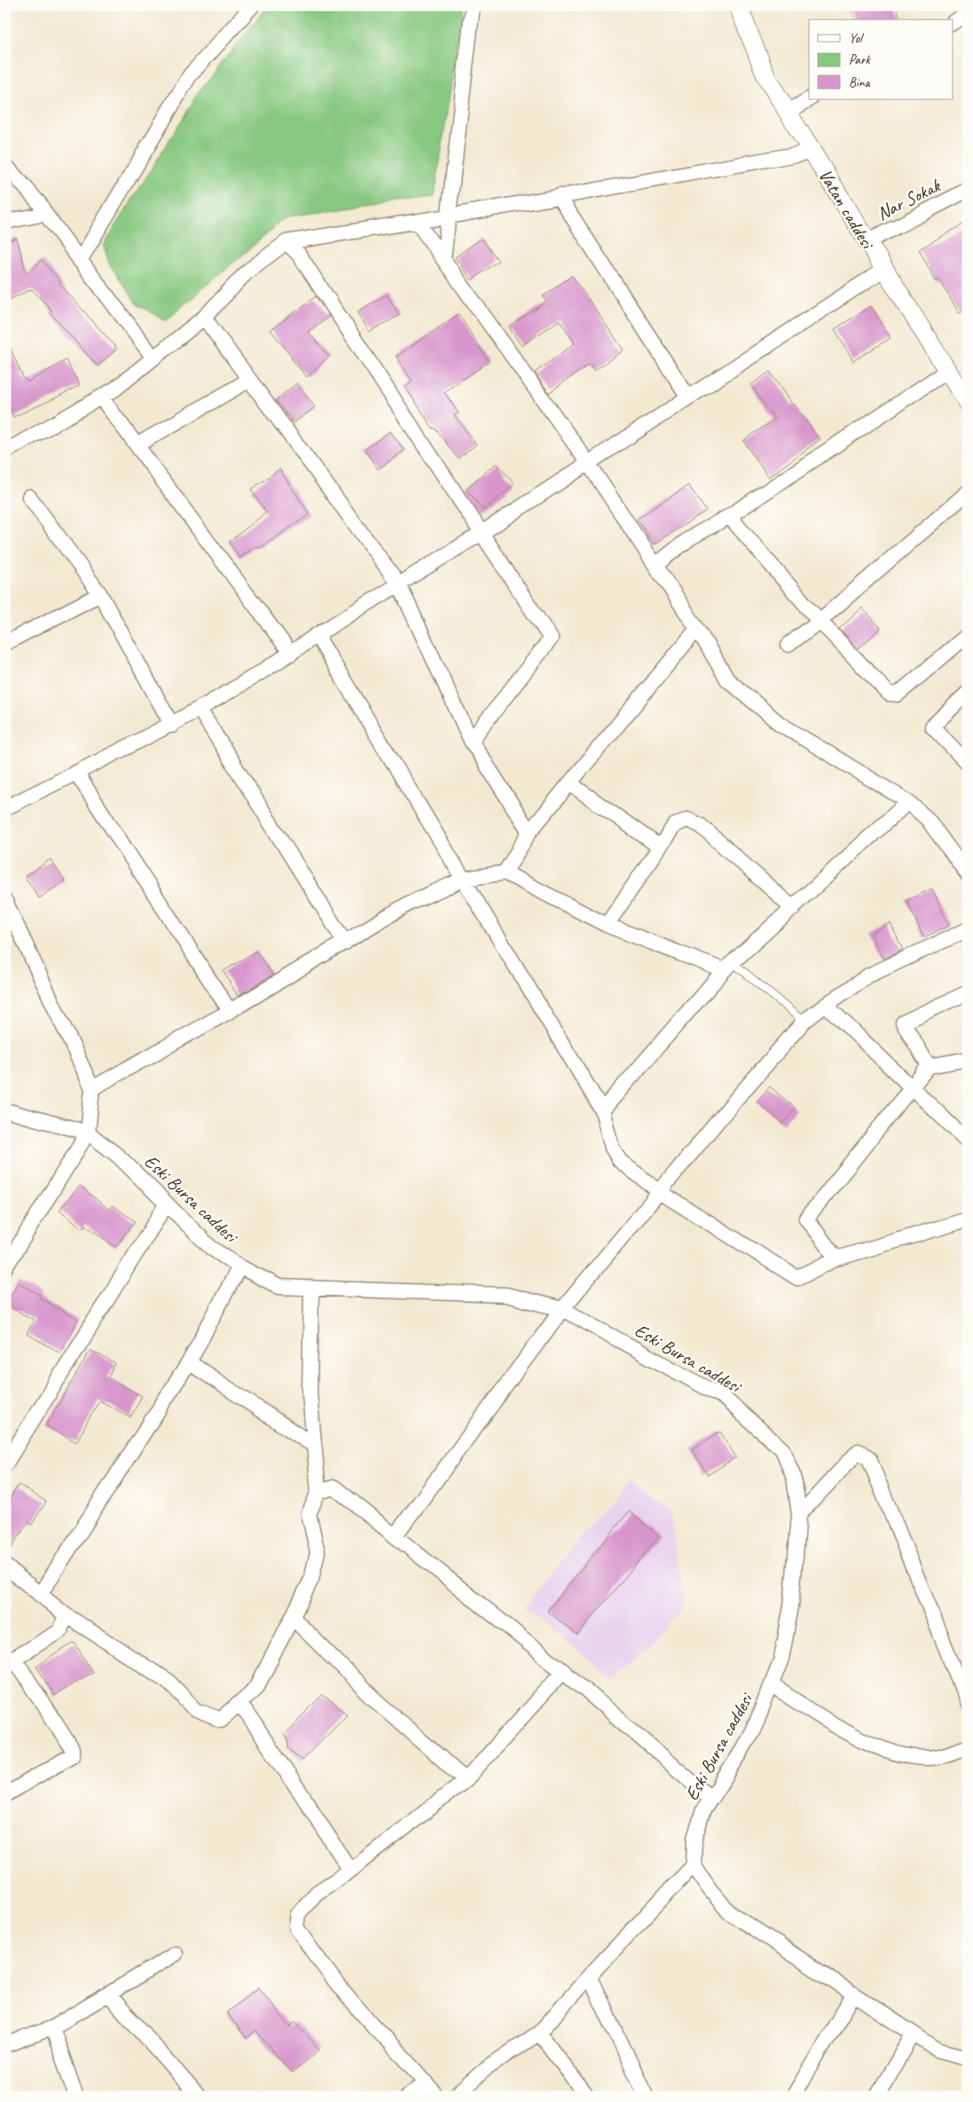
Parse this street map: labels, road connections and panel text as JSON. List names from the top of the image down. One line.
{"streets":{"street":["Nar Sokak","Vatan caddesi","Eski Bursa caddesi"]},"crossings":[["Nar Sokak","Vatan caddesi"]],"legend":["Yol","Park","Bina"]}
